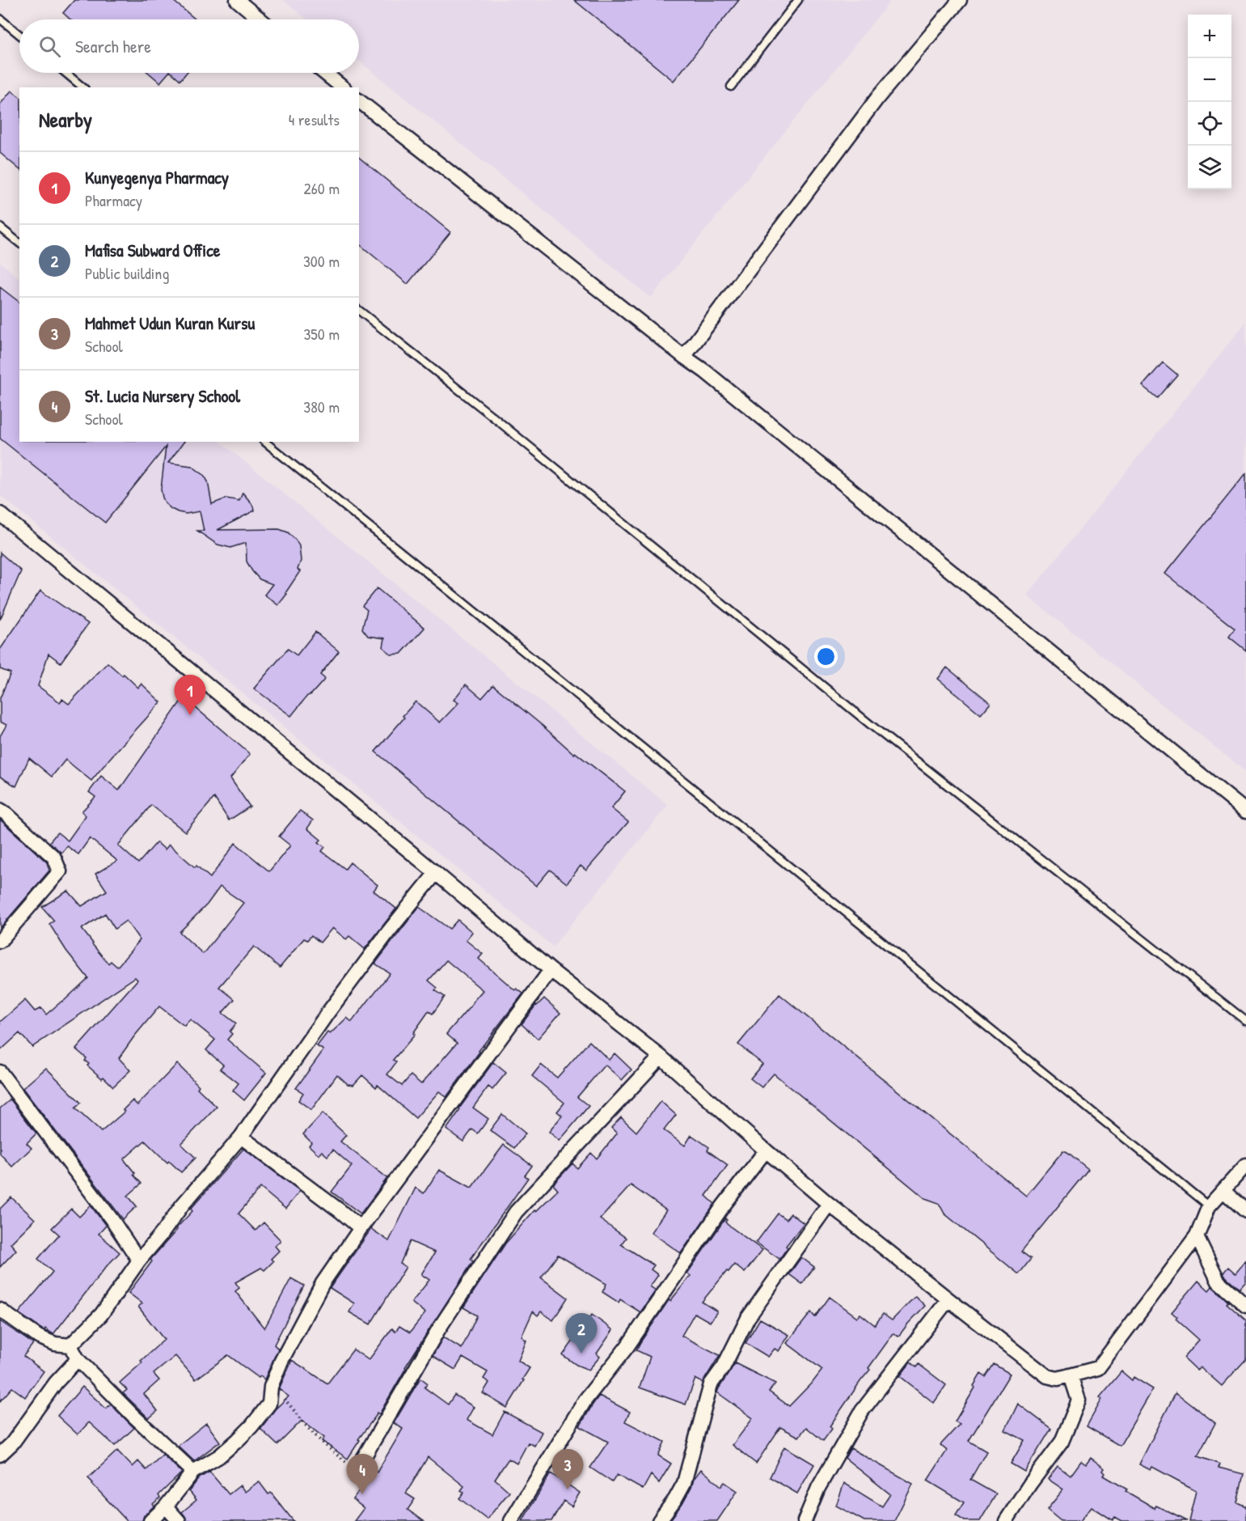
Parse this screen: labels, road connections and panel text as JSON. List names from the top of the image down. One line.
{"page":{"map_buttons":["+","−"],"search":"Search here","heading":["Nearby","4 results"],"list":[{"mark":"1","name":"Kunyegenya Pharmacy","note":"Pharmacy","value":"260 m"},{"mark":"2","name":"Mafisa Subward Office","note":"Public building","value":"300 m"},{"mark":"3","name":"Mahmet Udun Kuran Kursu","note":"School","value":"350 m"},{"mark":"4","name":"St. Lucia Nursery School","note":"School","value":"380 m"}],"pins":["1","2","3","4"]}}
